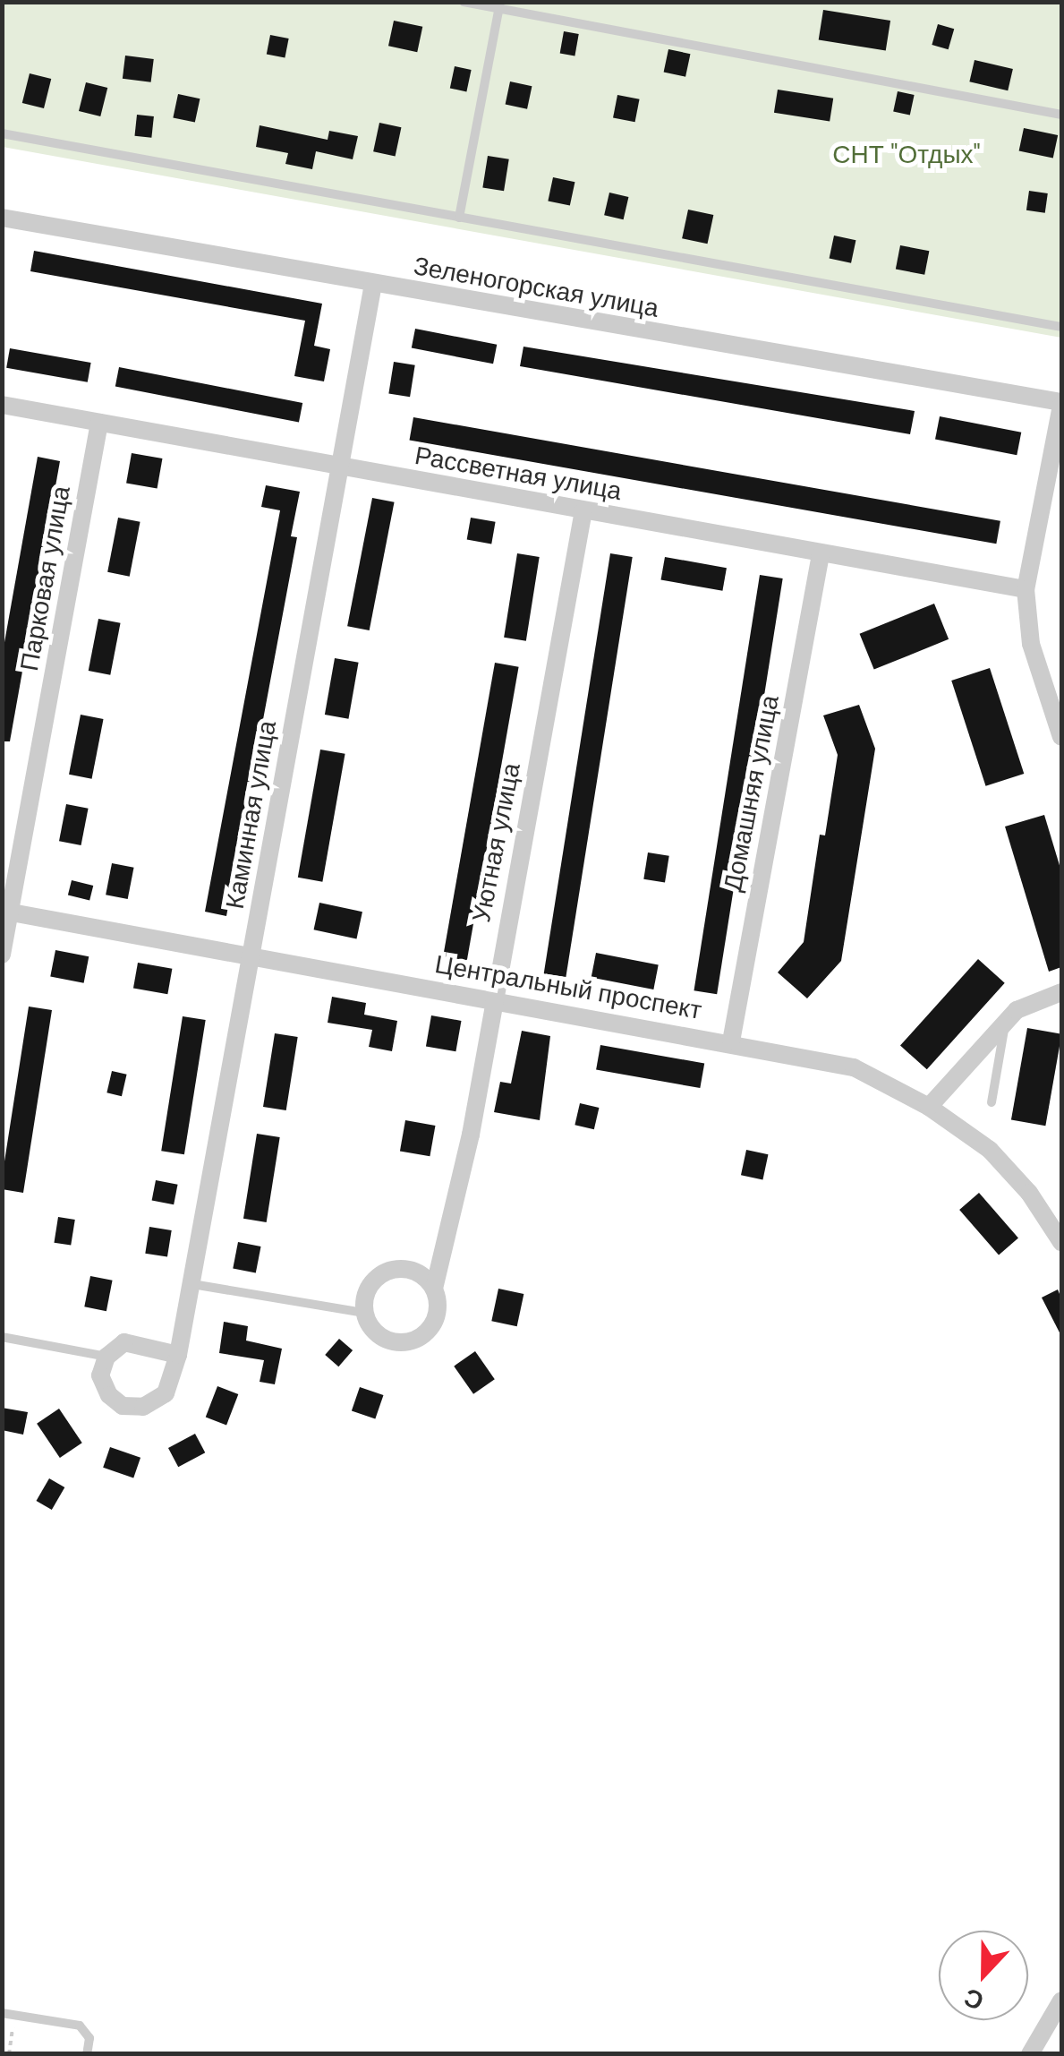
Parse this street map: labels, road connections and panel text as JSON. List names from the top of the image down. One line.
{"streets":{"street":["Зеленогорская улица","Рассветная улица","Парковая улица","Домашняя улица","Каминная улица","Уютная улица","Центральный проспект"]},"crossings":[["Зеленогорская улица","Каминная улица"],["Рассветная улица","Парковая улица"],["Рассветная улица","Домашняя улица"],["Рассветная улица","Каминная улица"],["Рассветная улица","Уютная улица"],["Парковая улица","Центральный проспект"],["Домашняя улица","Центральный проспект"],["Каминная улица","Центральный проспект"],["Уютная улица","Центральный проспект"]],"parks":["СНТ \"Отдых\""],"north":"bottom"}
